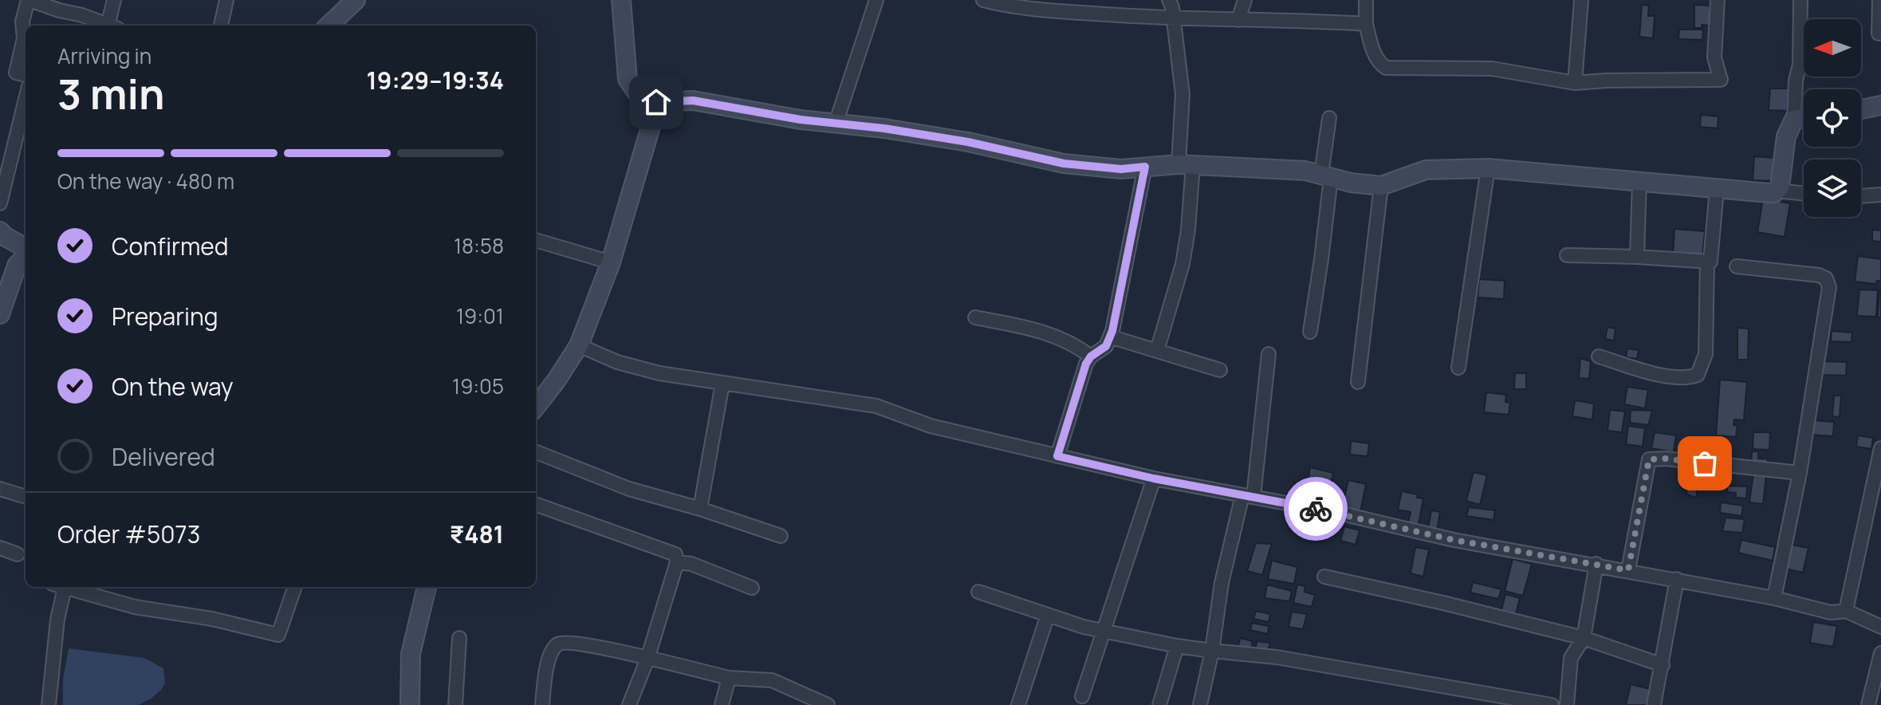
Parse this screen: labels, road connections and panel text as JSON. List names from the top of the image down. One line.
{"north":"left","page":{"heading":["3 min","Arriving in","19:29–19:34"],"panel":["Order #5073","₹481"],"bar":"On the way · 480 m","list":[["Confirmed","18:58"],["Preparing","19:01"],["On the way","19:05"],"Delivered"]}}
